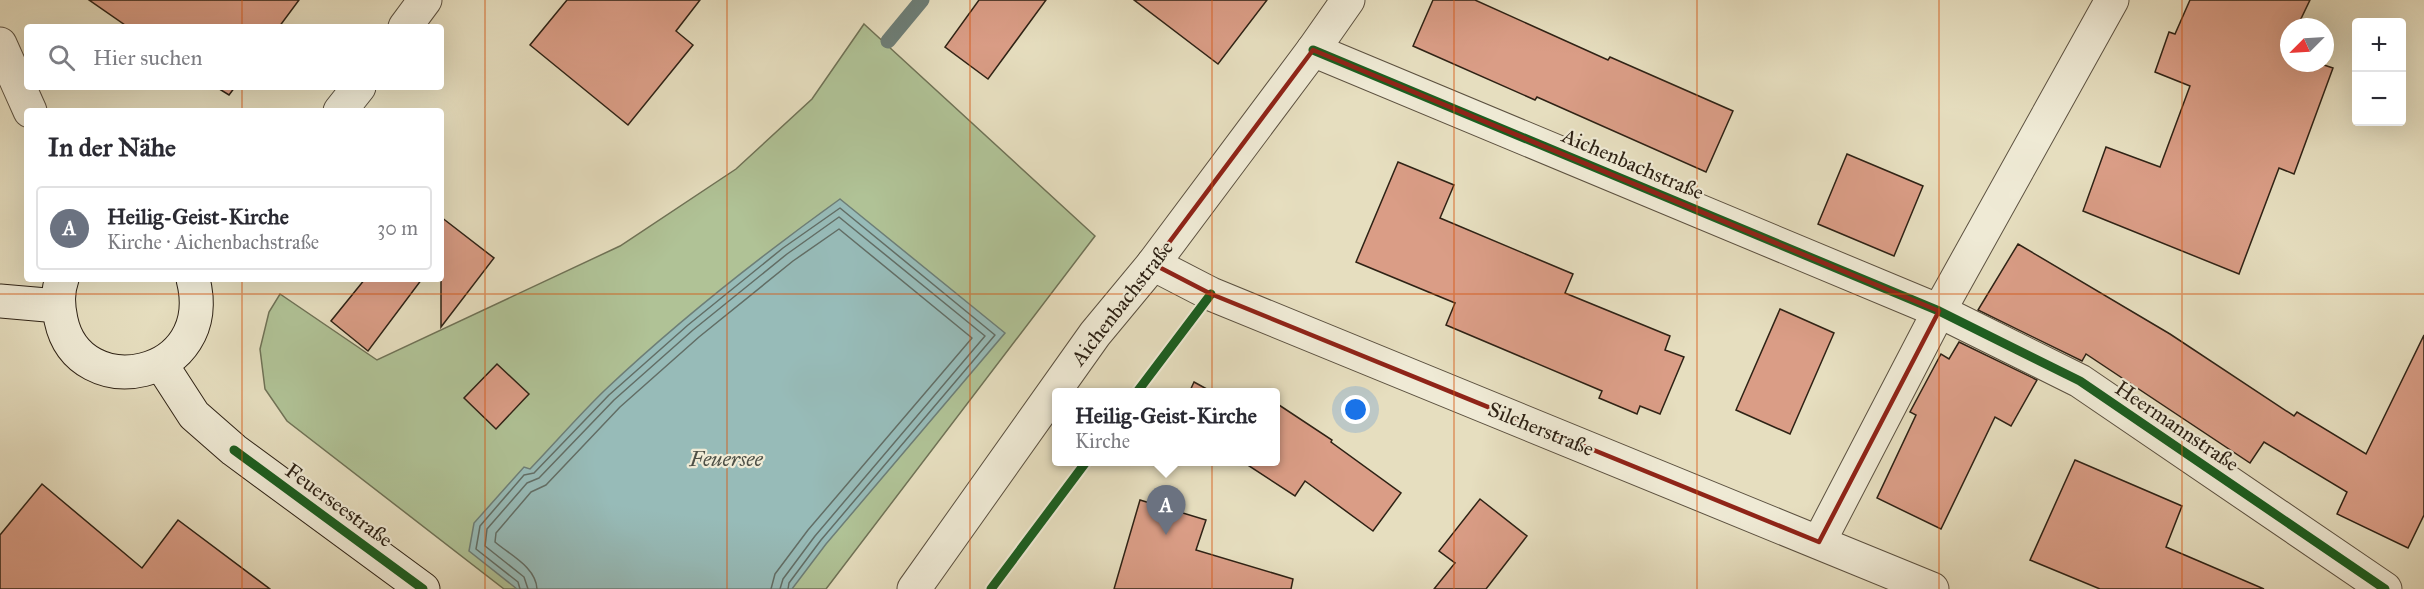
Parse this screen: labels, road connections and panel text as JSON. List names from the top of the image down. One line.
{"streets":{"street":["Aichenbachstraße","Heermannstraße","Silcherstraße","Feuerseestraße"]},"crossings":[["Aichenbachstraße","Heermannstraße"],["Aichenbachstraße","Silcherstraße"]],"water":["Feuersee"],"north":"bottom left","page":{"map_buttons":["+","−"],"search":"Hier suchen","heading":"In der Nähe","list":[{"mark":"A","name":"Heilig-Geist-Kirche","note":"Kirche · Aichenbachstraße","value":"30 m"}],"popup":["Heilig-Geist-Kirche","Kirche"],"pins":"A"}}
